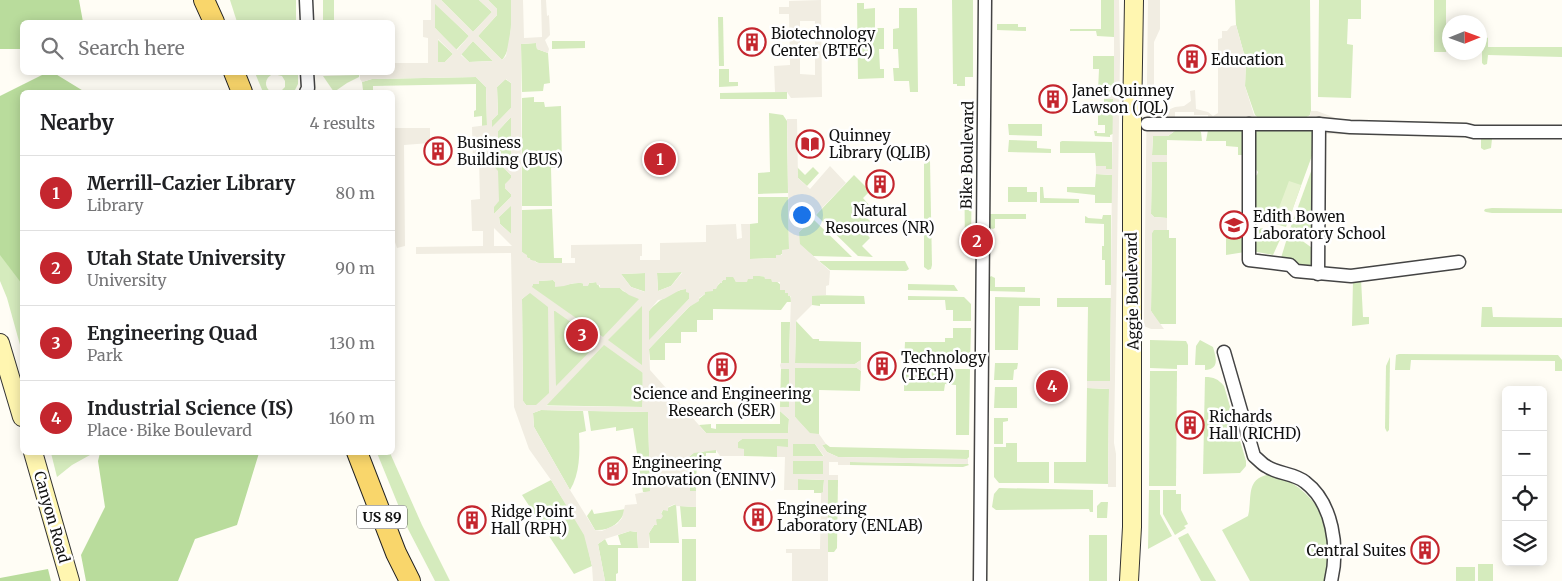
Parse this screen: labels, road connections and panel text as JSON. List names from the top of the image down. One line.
{"streets":{"main road":["US 89"],"street":["Bike Boulevard","Aggie Boulevard","Canyon Road"]},"places":{"building":["Biotechnology Center (BTEC)","Education","Janet Quinney Lawson (JQL)","Business Building (BUS)","Natural Resources (NR)","Technology (TECH)","Science and Engineering Research (SER)","Richards Hall (RICHD)","Engineering Innovation (ENINV)","Engineering Laboratory (ENLAB)","Ridge Point Hall (RPH)","Central Suites"],"library":["Quinney Library (QLIB)"],"school or university":["Edith Bowen Laboratory School"]},"north":"right","page":{"search":"Search here","heading":["Nearby","4 results"],"pins":["1","2","3","4"],"list":[{"mark":"1","name":"Merrill-Cazier Library","note":"Library","value":"80 m"},{"mark":"2","name":"Utah State University","note":"University","value":"90 m"},{"mark":"3","name":"Engineering Quad","note":"Park","value":"130 m"},{"mark":"4","name":"Industrial Science (IS)","note":"Place · Bike Boulevard","value":"160 m"}],"map_buttons":["+","−"]}}
